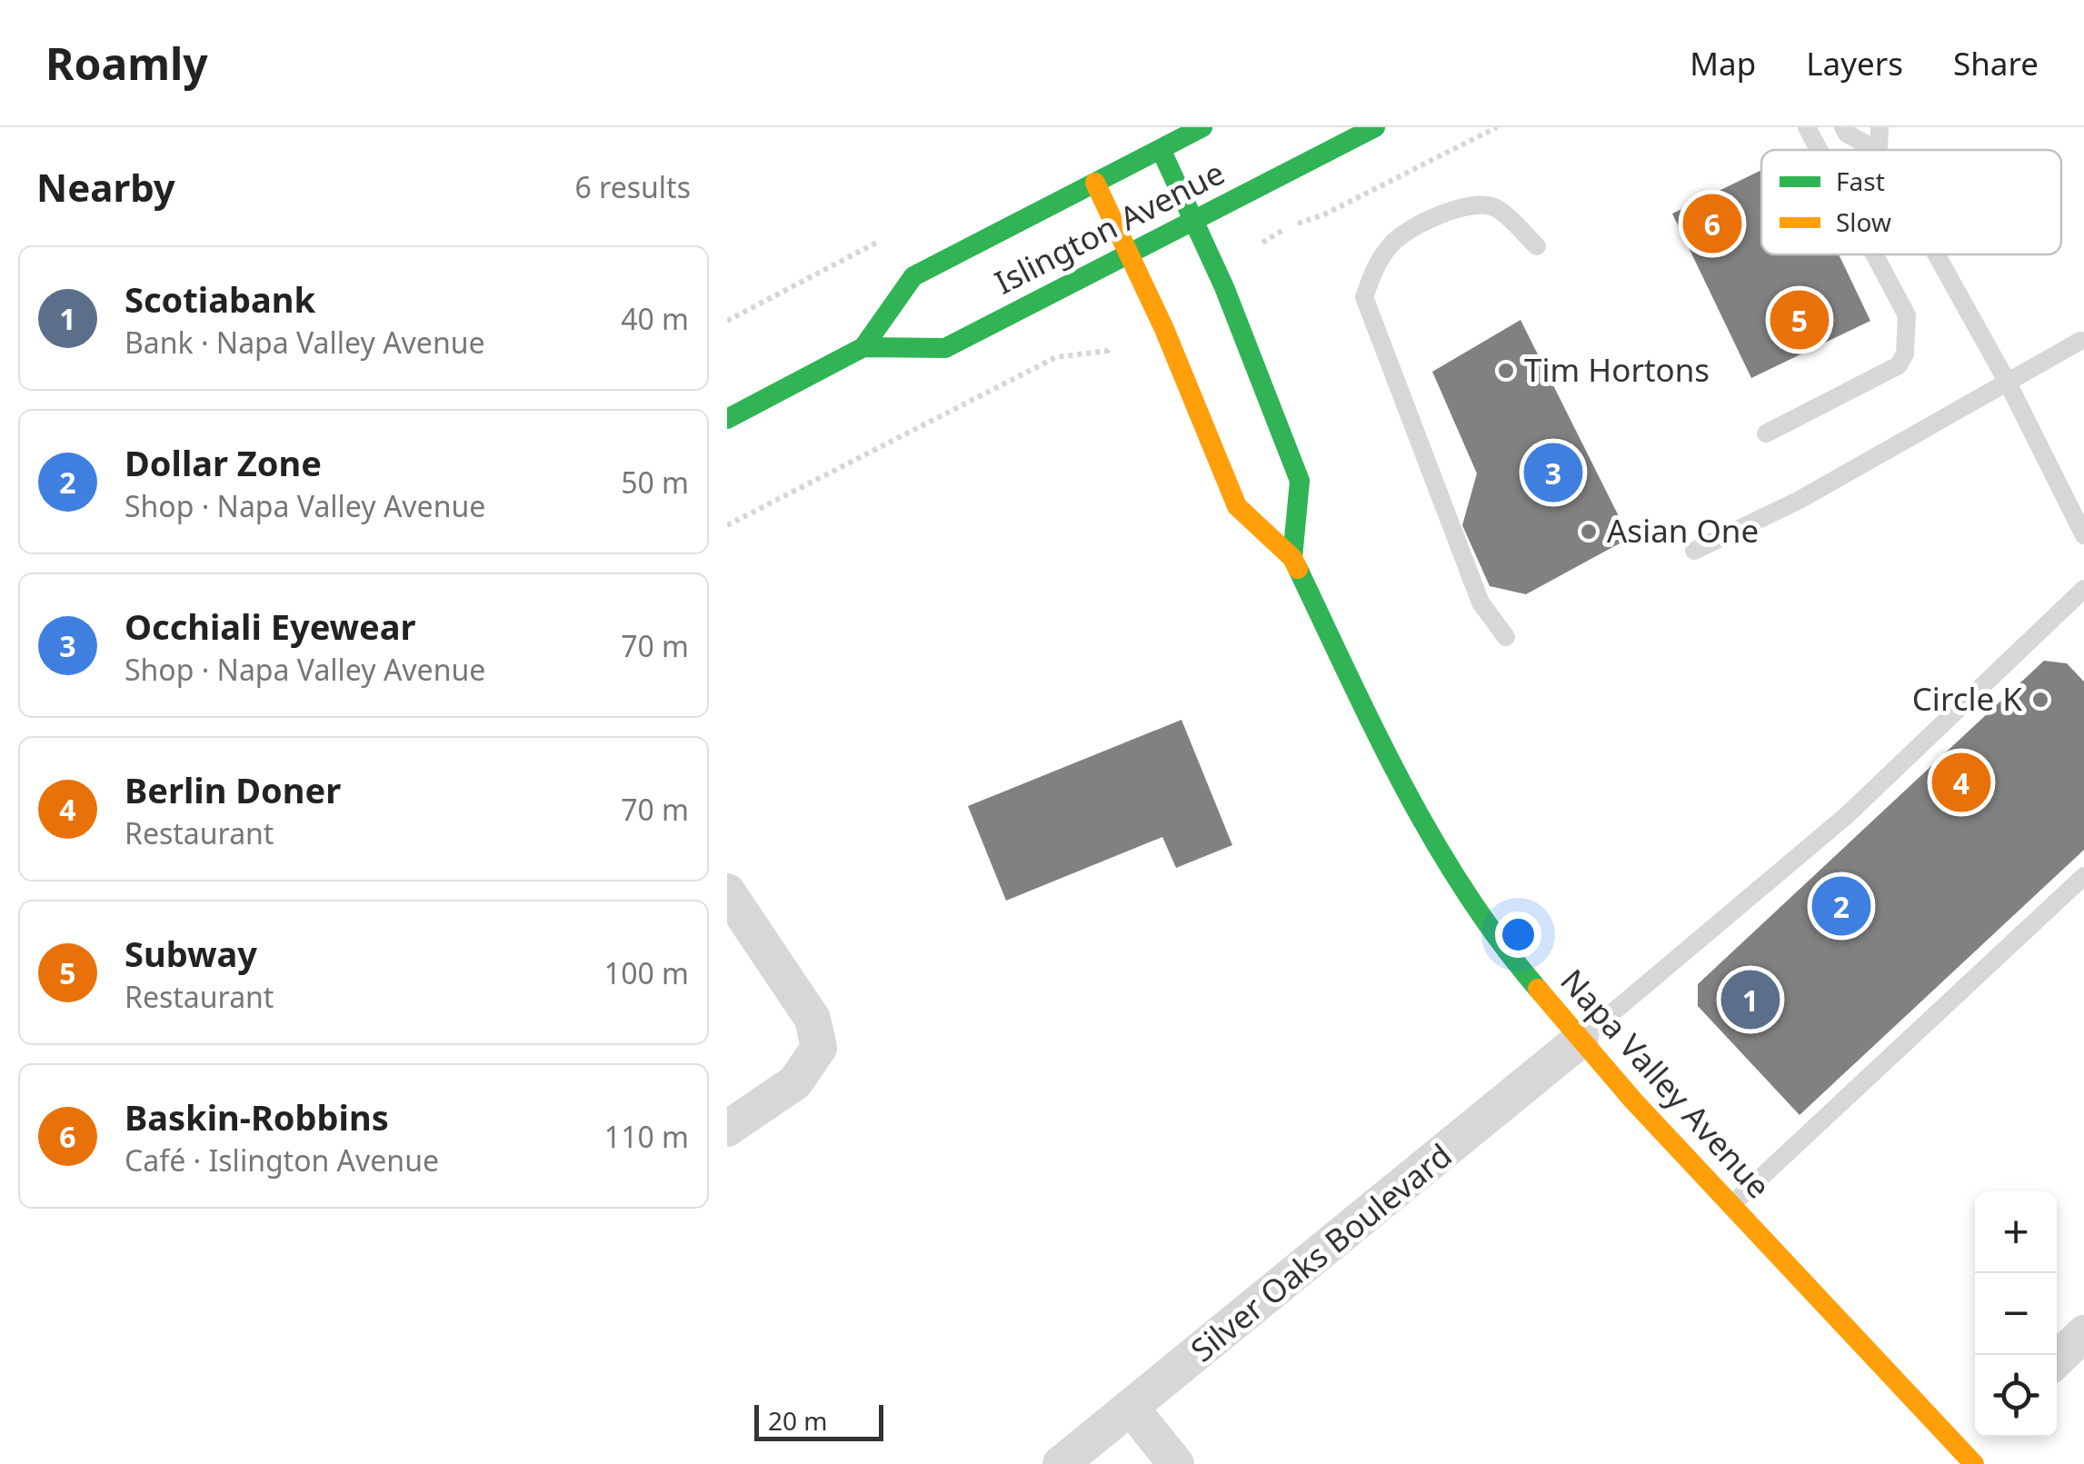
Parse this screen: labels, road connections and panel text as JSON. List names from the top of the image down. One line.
{"streets":{"street":["Islington Avenue","Napa Valley Avenue","Silver Oaks Boulevard"]},"crossings":[["Islington Avenue","Napa Valley Avenue"],["Napa Valley Avenue","Silver Oaks Boulevard"]],"places":["Tim Hortons","Asian One","Circle K"],"legend":["Fast","Slow"],"scale_bar":"20 m","page":{"header":"Roamly","nav":["Map","Layers","Share"],"heading":["Nearby","6 results"],"pins":["6","5","3","4","2","1"],"list":[{"mark":"1","name":"Scotiabank","note":"Bank · Napa Valley Avenue","value":"40 m"},{"mark":"2","name":"Dollar Zone","note":"Shop · Napa Valley Avenue","value":"50 m"},{"mark":"3","name":"Occhiali Eyewear","note":"Shop · Napa Valley Avenue","value":"70 m"},{"mark":"4","name":"Berlin Doner","note":"Restaurant","value":"70 m"},{"mark":"5","name":"Subway","note":"Restaurant","value":"100 m"},{"mark":"6","name":"Baskin-Robbins","note":"Café · Islington Avenue","value":"110 m"}],"map_buttons":["+","−"],"scale":"20 m"}}
